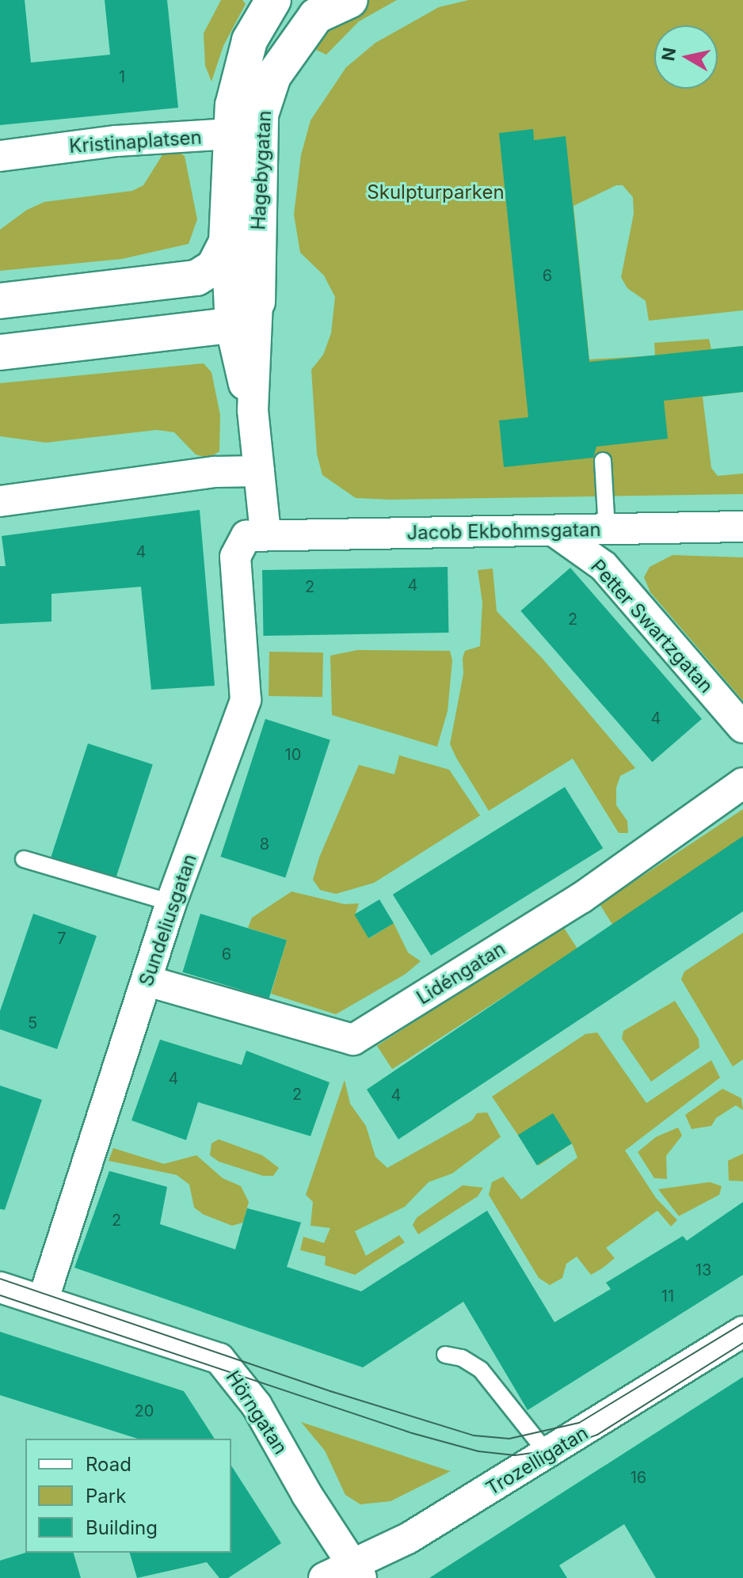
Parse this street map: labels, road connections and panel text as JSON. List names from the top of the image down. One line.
{"streets":{"street":["Kristinaplatsen","Hagebygatan","Jacob Ekbohmsgatan","Petter Swartzgatan","Sundeliusgatan","Lidéngatan","Hörngatan","Trozelligatan"]},"crossings":[["Kristinaplatsen","Hagebygatan"],["Jacob Ekbohmsgatan","Petter Swartzgatan"],["Jacob Ekbohmsgatan","Sundeliusgatan"],["Sundeliusgatan","Lidéngatan"],["Sundeliusgatan","Hörngatan"],["Hörngatan","Trozelligatan"]],"parks":["Skulpturparken"],"house_numbers":["1","6","4","4","2","2","4","10","8","7","6","5","4","2","4","2","13","11","20","16"],"legend":["Road","Park","Building"],"north":"left"}
